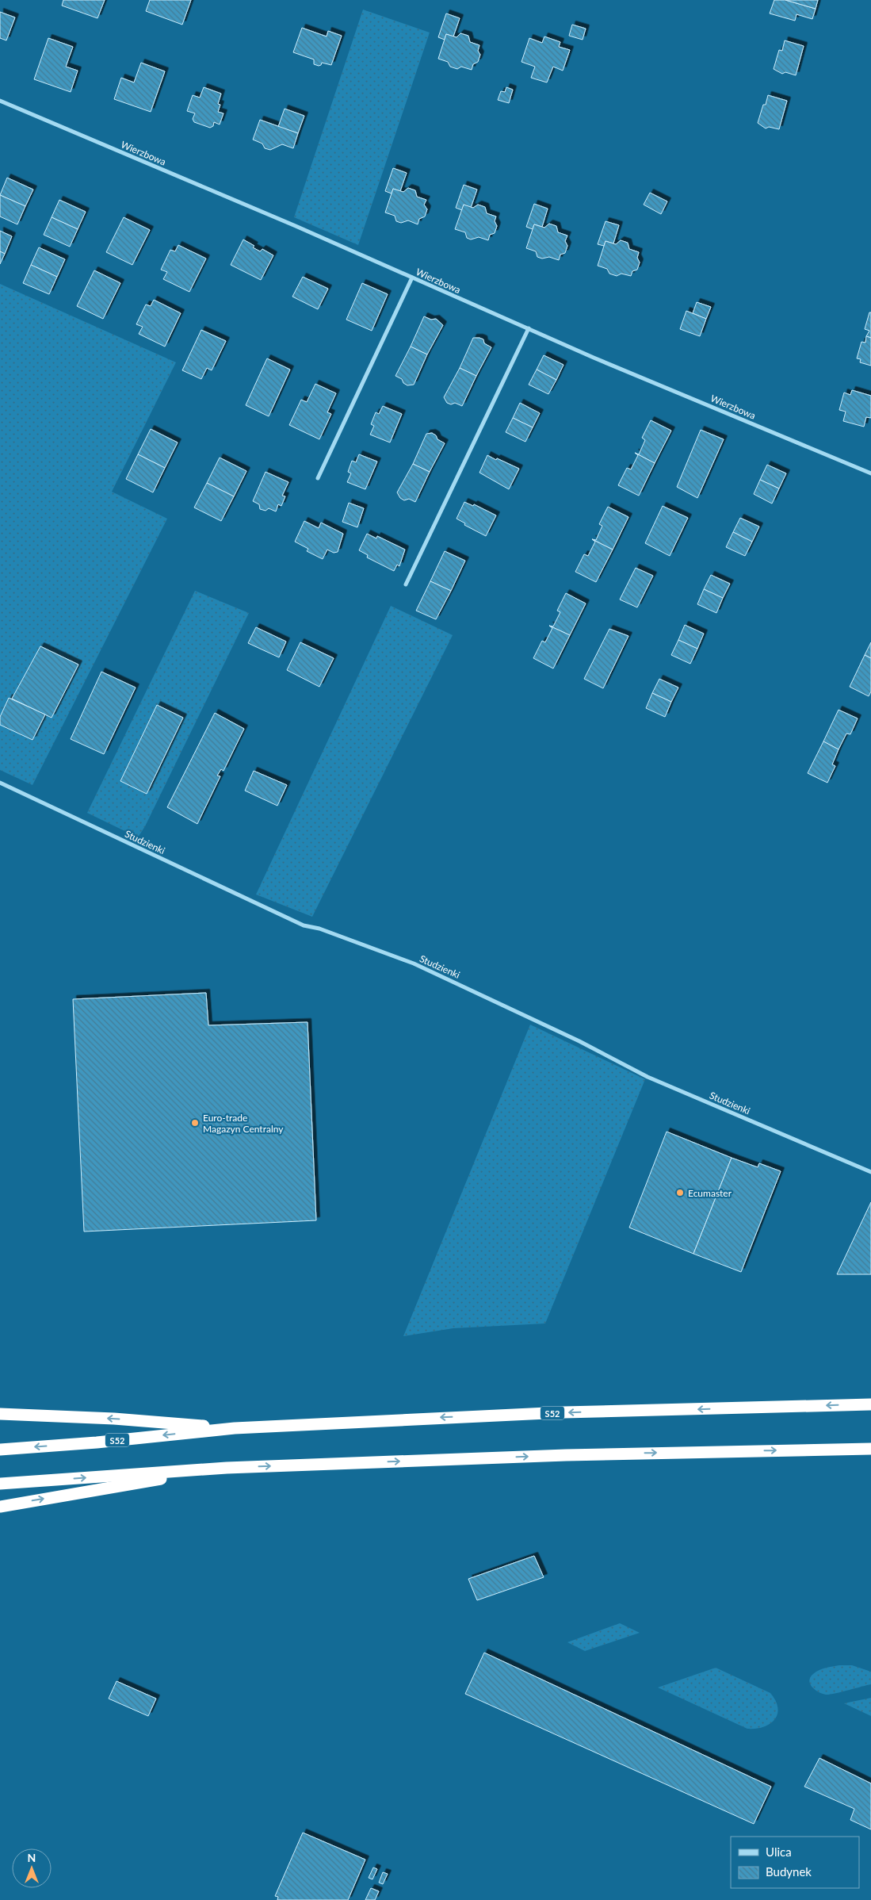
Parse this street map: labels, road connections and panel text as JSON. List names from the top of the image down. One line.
{"streets":{"highway":["S52"],"street":["Wierzbowa","Studzienki"]},"places":["Euro-trade Magazyn Centralny","Ecumaster"],"legend":["Ulica","Budynek"],"north":"top"}
